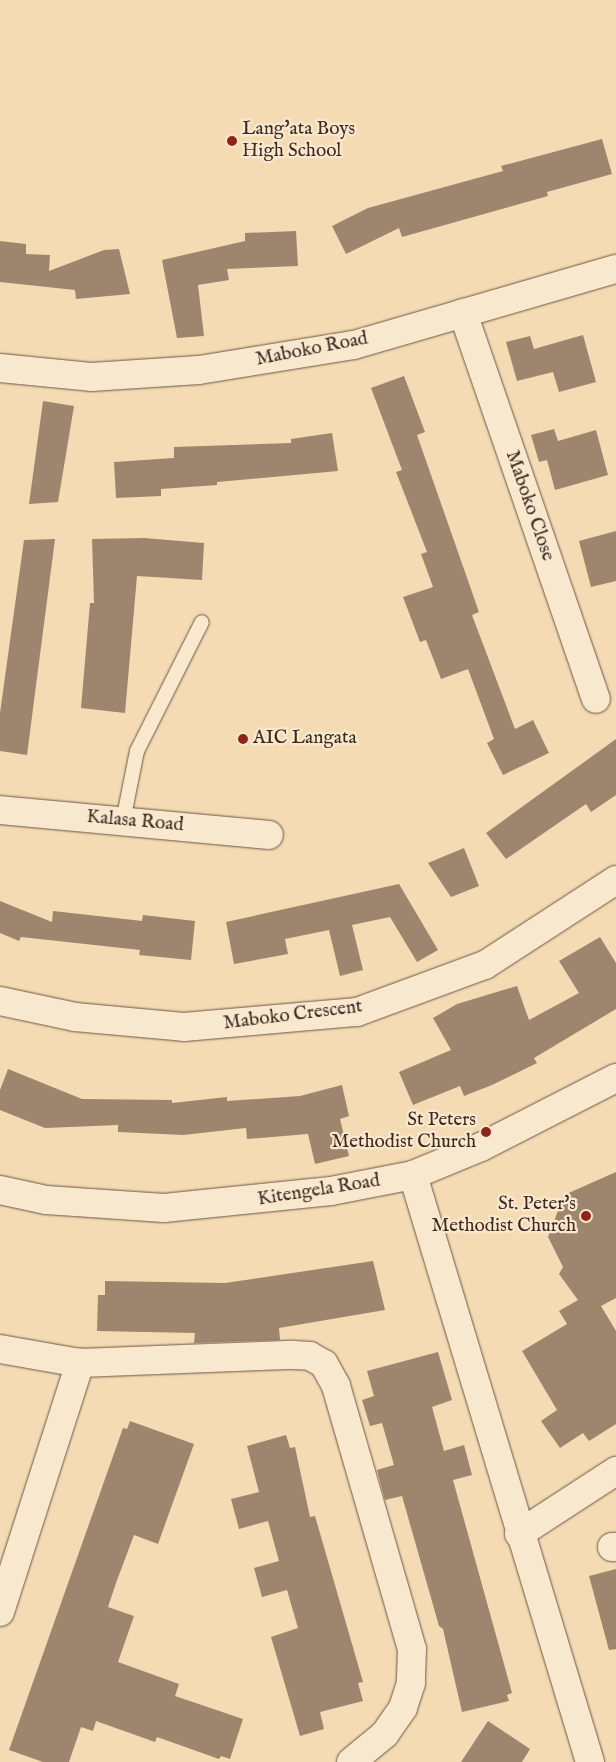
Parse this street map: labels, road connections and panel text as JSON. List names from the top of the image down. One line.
{"streets":{"street":["Maboko Road","Maboko Close","Kalasa Road","Maboko Crescent","Kitengela Road"]},"crossings":[["Maboko Road","Maboko Close"]],"places":["Lang'ata Boys High School","AIC Langata","St Peters Methodist Church","St. Peter's Methodist Church"]}
